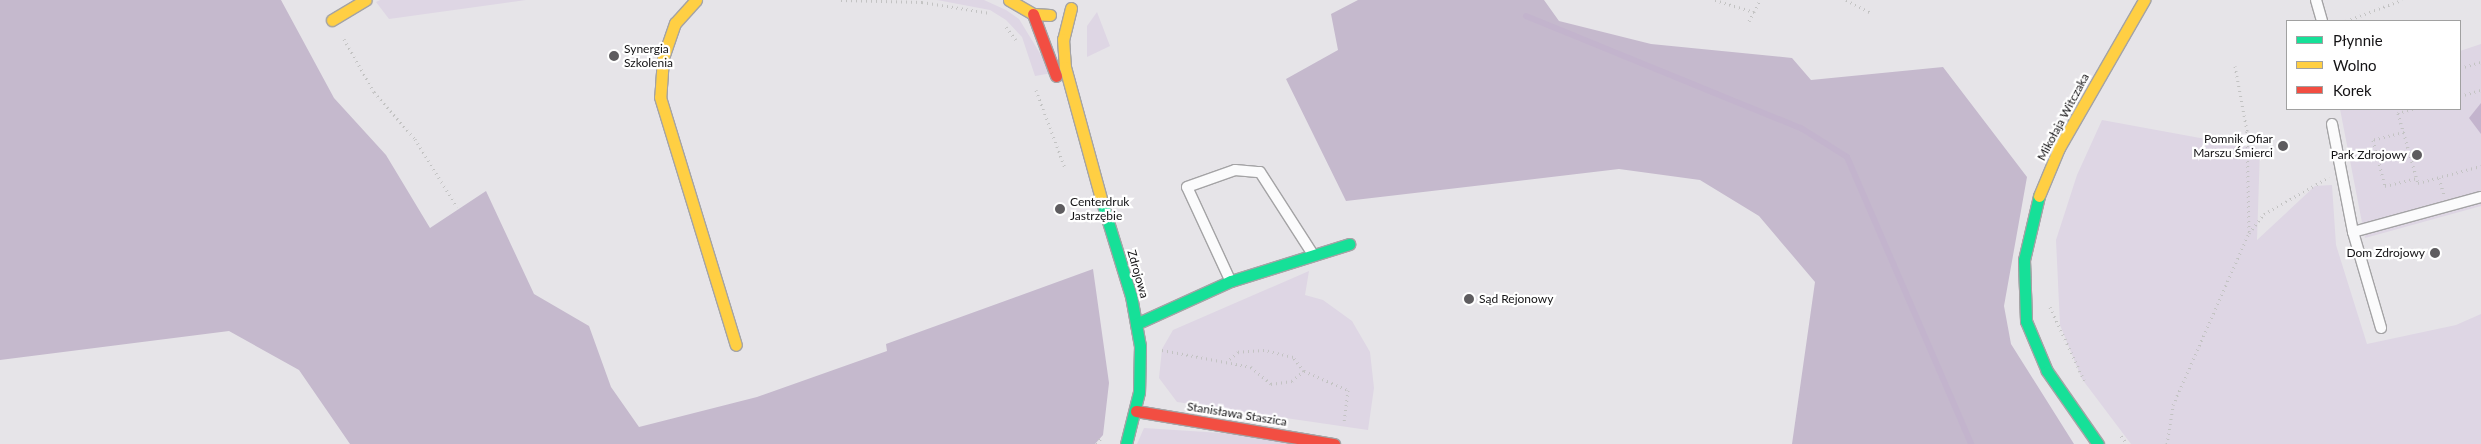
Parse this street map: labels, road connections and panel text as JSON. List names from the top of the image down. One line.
{"streets":{"street":["Mikołaja Witczaka","Zdrojowa","Stanisława Staszica"]},"crossings":[["Zdrojowa","Stanisława Staszica"]],"places":["Synergia Szkolenia","Pomnik Ofiar Marszu Śmierci","Park Zdrojowy","Centerdruk Jastrzębie","Dom Zdrojowy","Sąd Rejonowy"],"legend":["Płynnie","Wolno","Korek"]}
